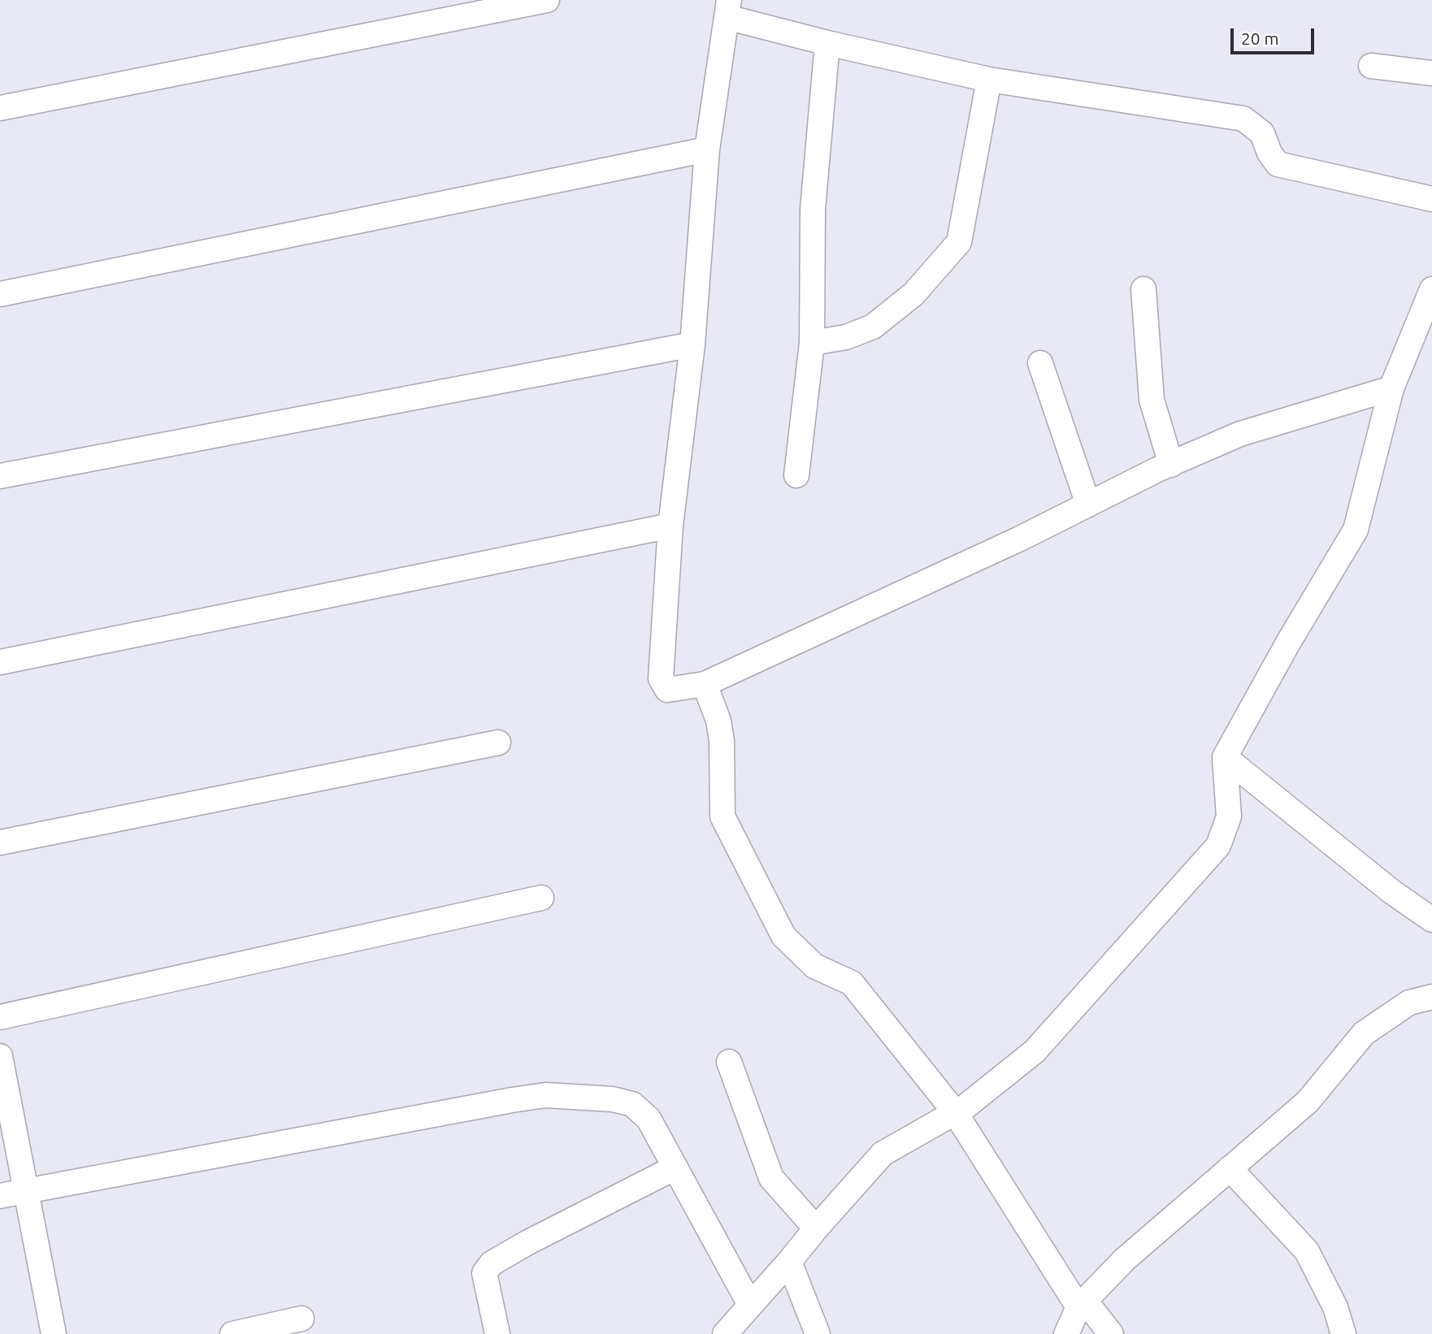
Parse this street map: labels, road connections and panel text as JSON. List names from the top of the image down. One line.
{"scale_bar":"20 m"}
